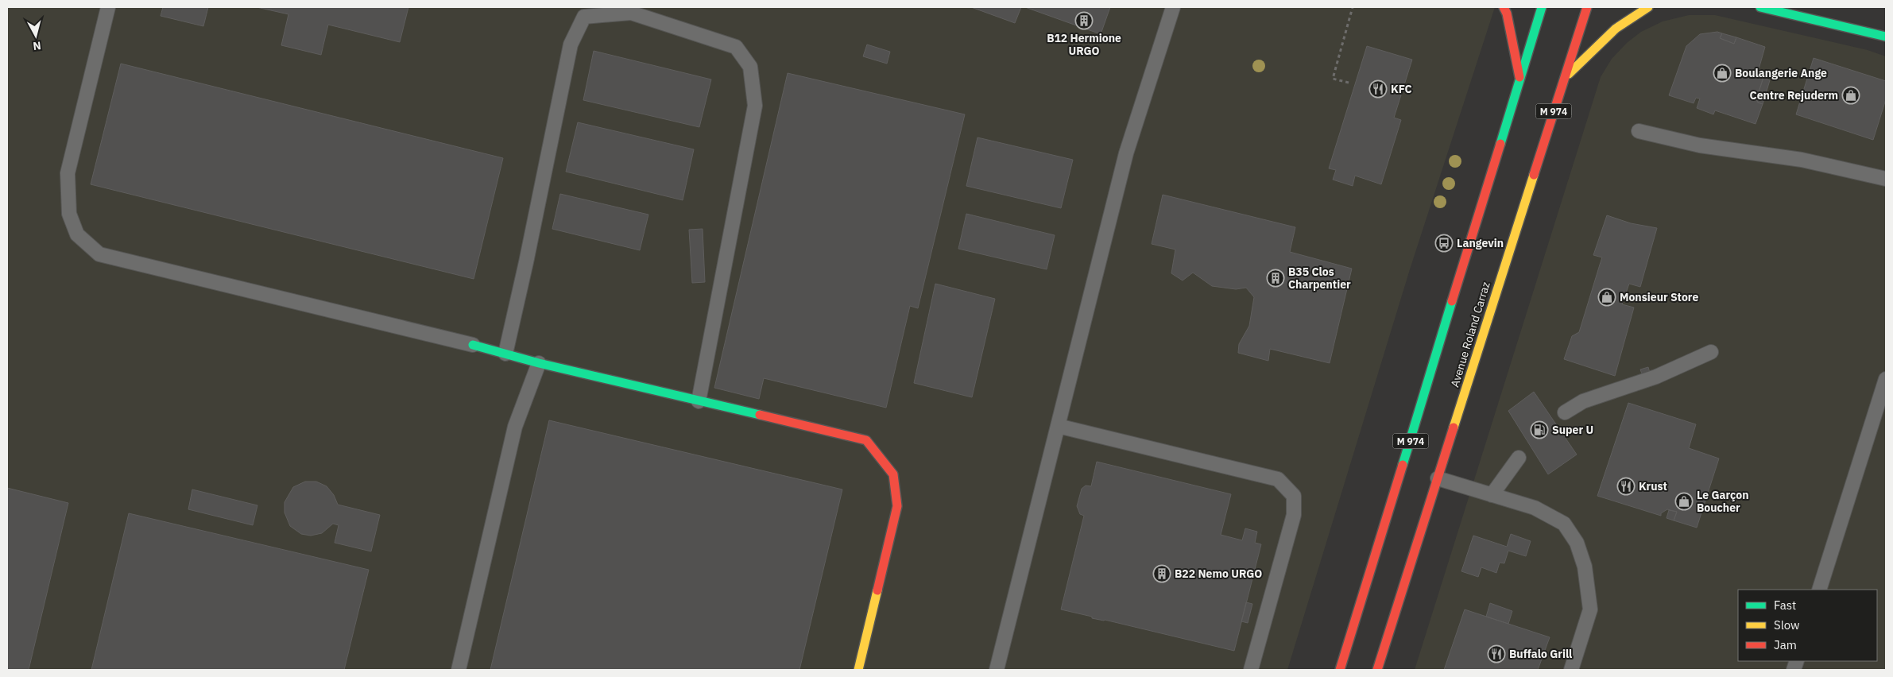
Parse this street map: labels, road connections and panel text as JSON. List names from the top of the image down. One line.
{"streets":{"main road":["M 974","Avenue Roland Carraz"]},"places":{"building":["B12 Hermione URGO","B35 Clos Charpentier","B22 Nemo URGO"],"shop":["Boulangerie Ange","Centre Rejuderm","Monsieur Store","Le Garçon Boucher"],"restaurant":["KFC","Krust","Buffalo Grill"],"bus stop":["Langevin"],"fuel station":["Super U"]},"legend":["Fast","Slow","Jam"],"north":"bottom"}
